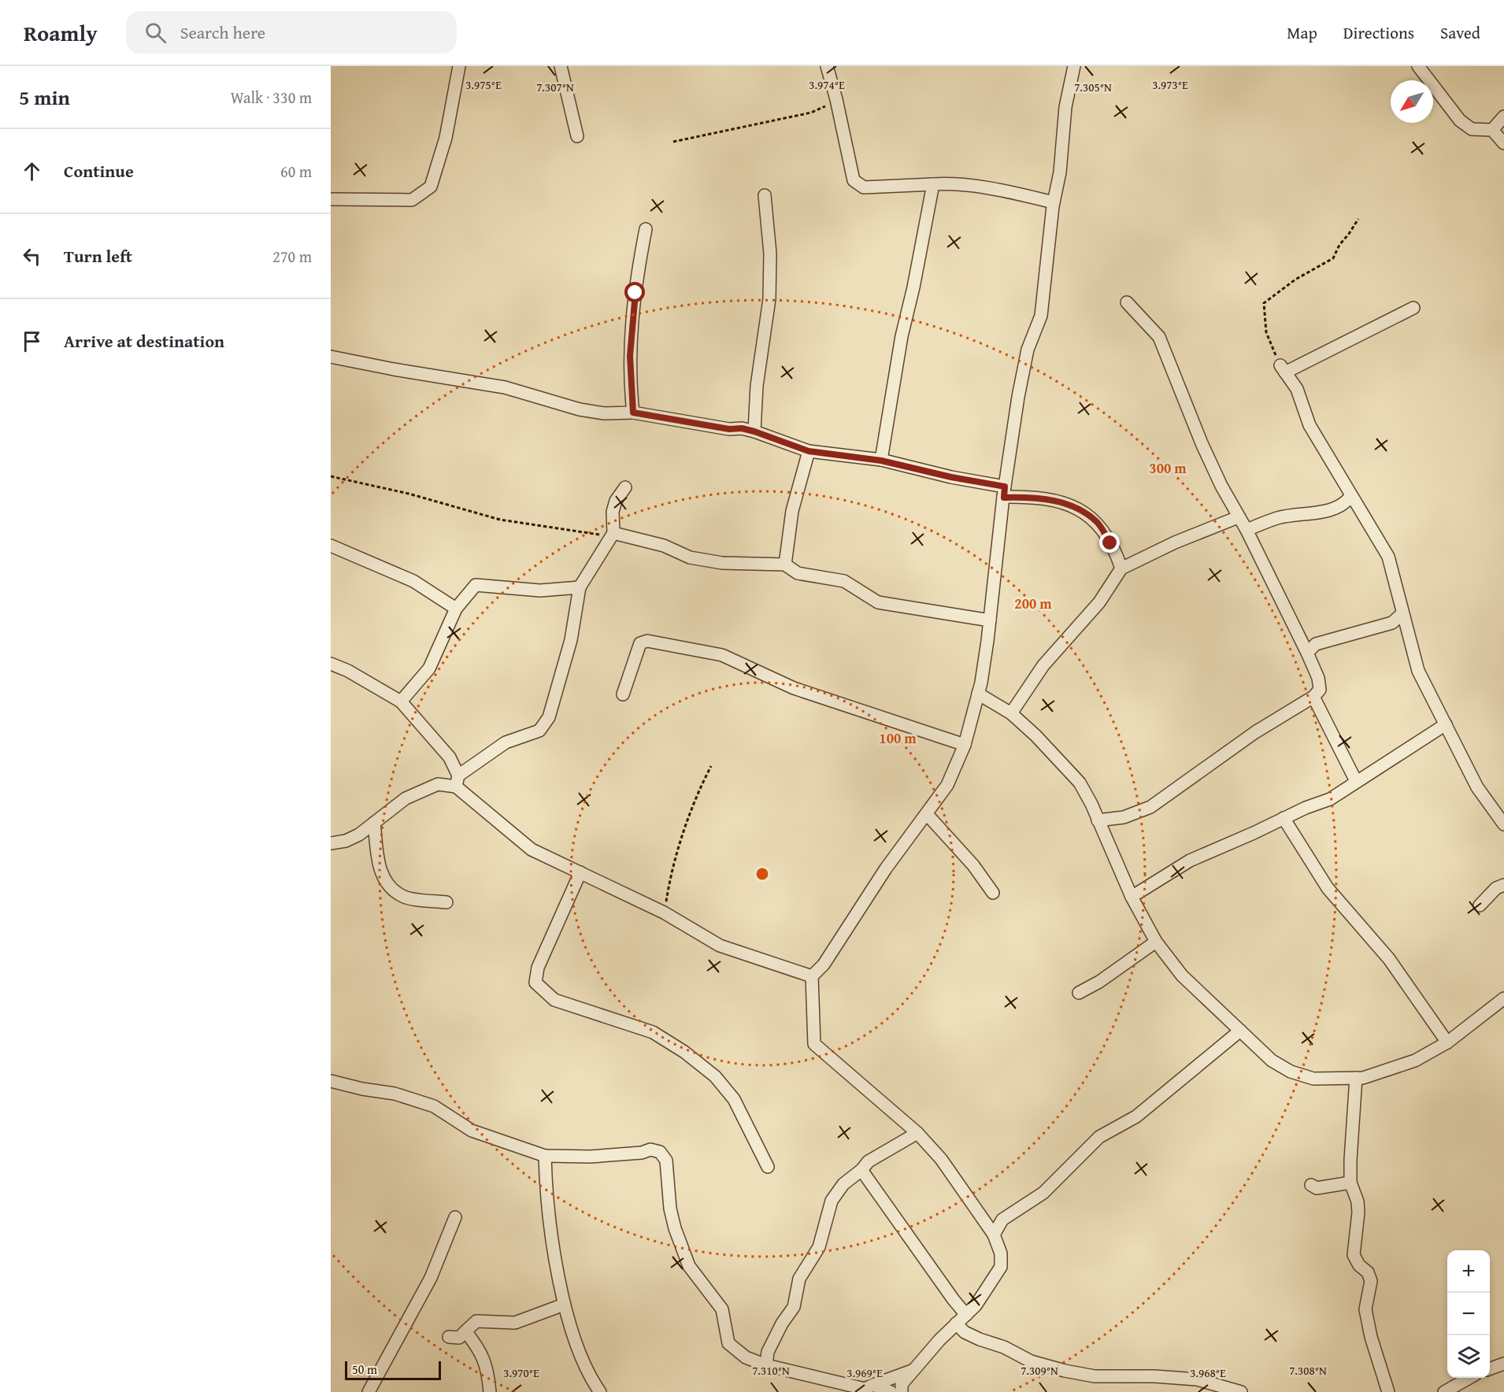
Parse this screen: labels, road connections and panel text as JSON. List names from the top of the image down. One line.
{"scale_bar":"50 m","north":"bottom left","page":{"header":"Roamly","search":"Search here","nav":["Map","Directions","Saved"],"heading":["5 min","Walk · 330 m"],"list":[["Continue","60 m"],["Turn left","270 m"],"Arrive at destination"],"map_buttons":["+","−"],"scale":"50 m"},"coordinates":["3.975°E","3.974°E","3.973°E","7.307°N","7.305°N","7.310°N","7.309°N","7.308°N","3.970°E","3.969°E","3.968°E"],"rings":["300 m","200 m","100 m"]}
